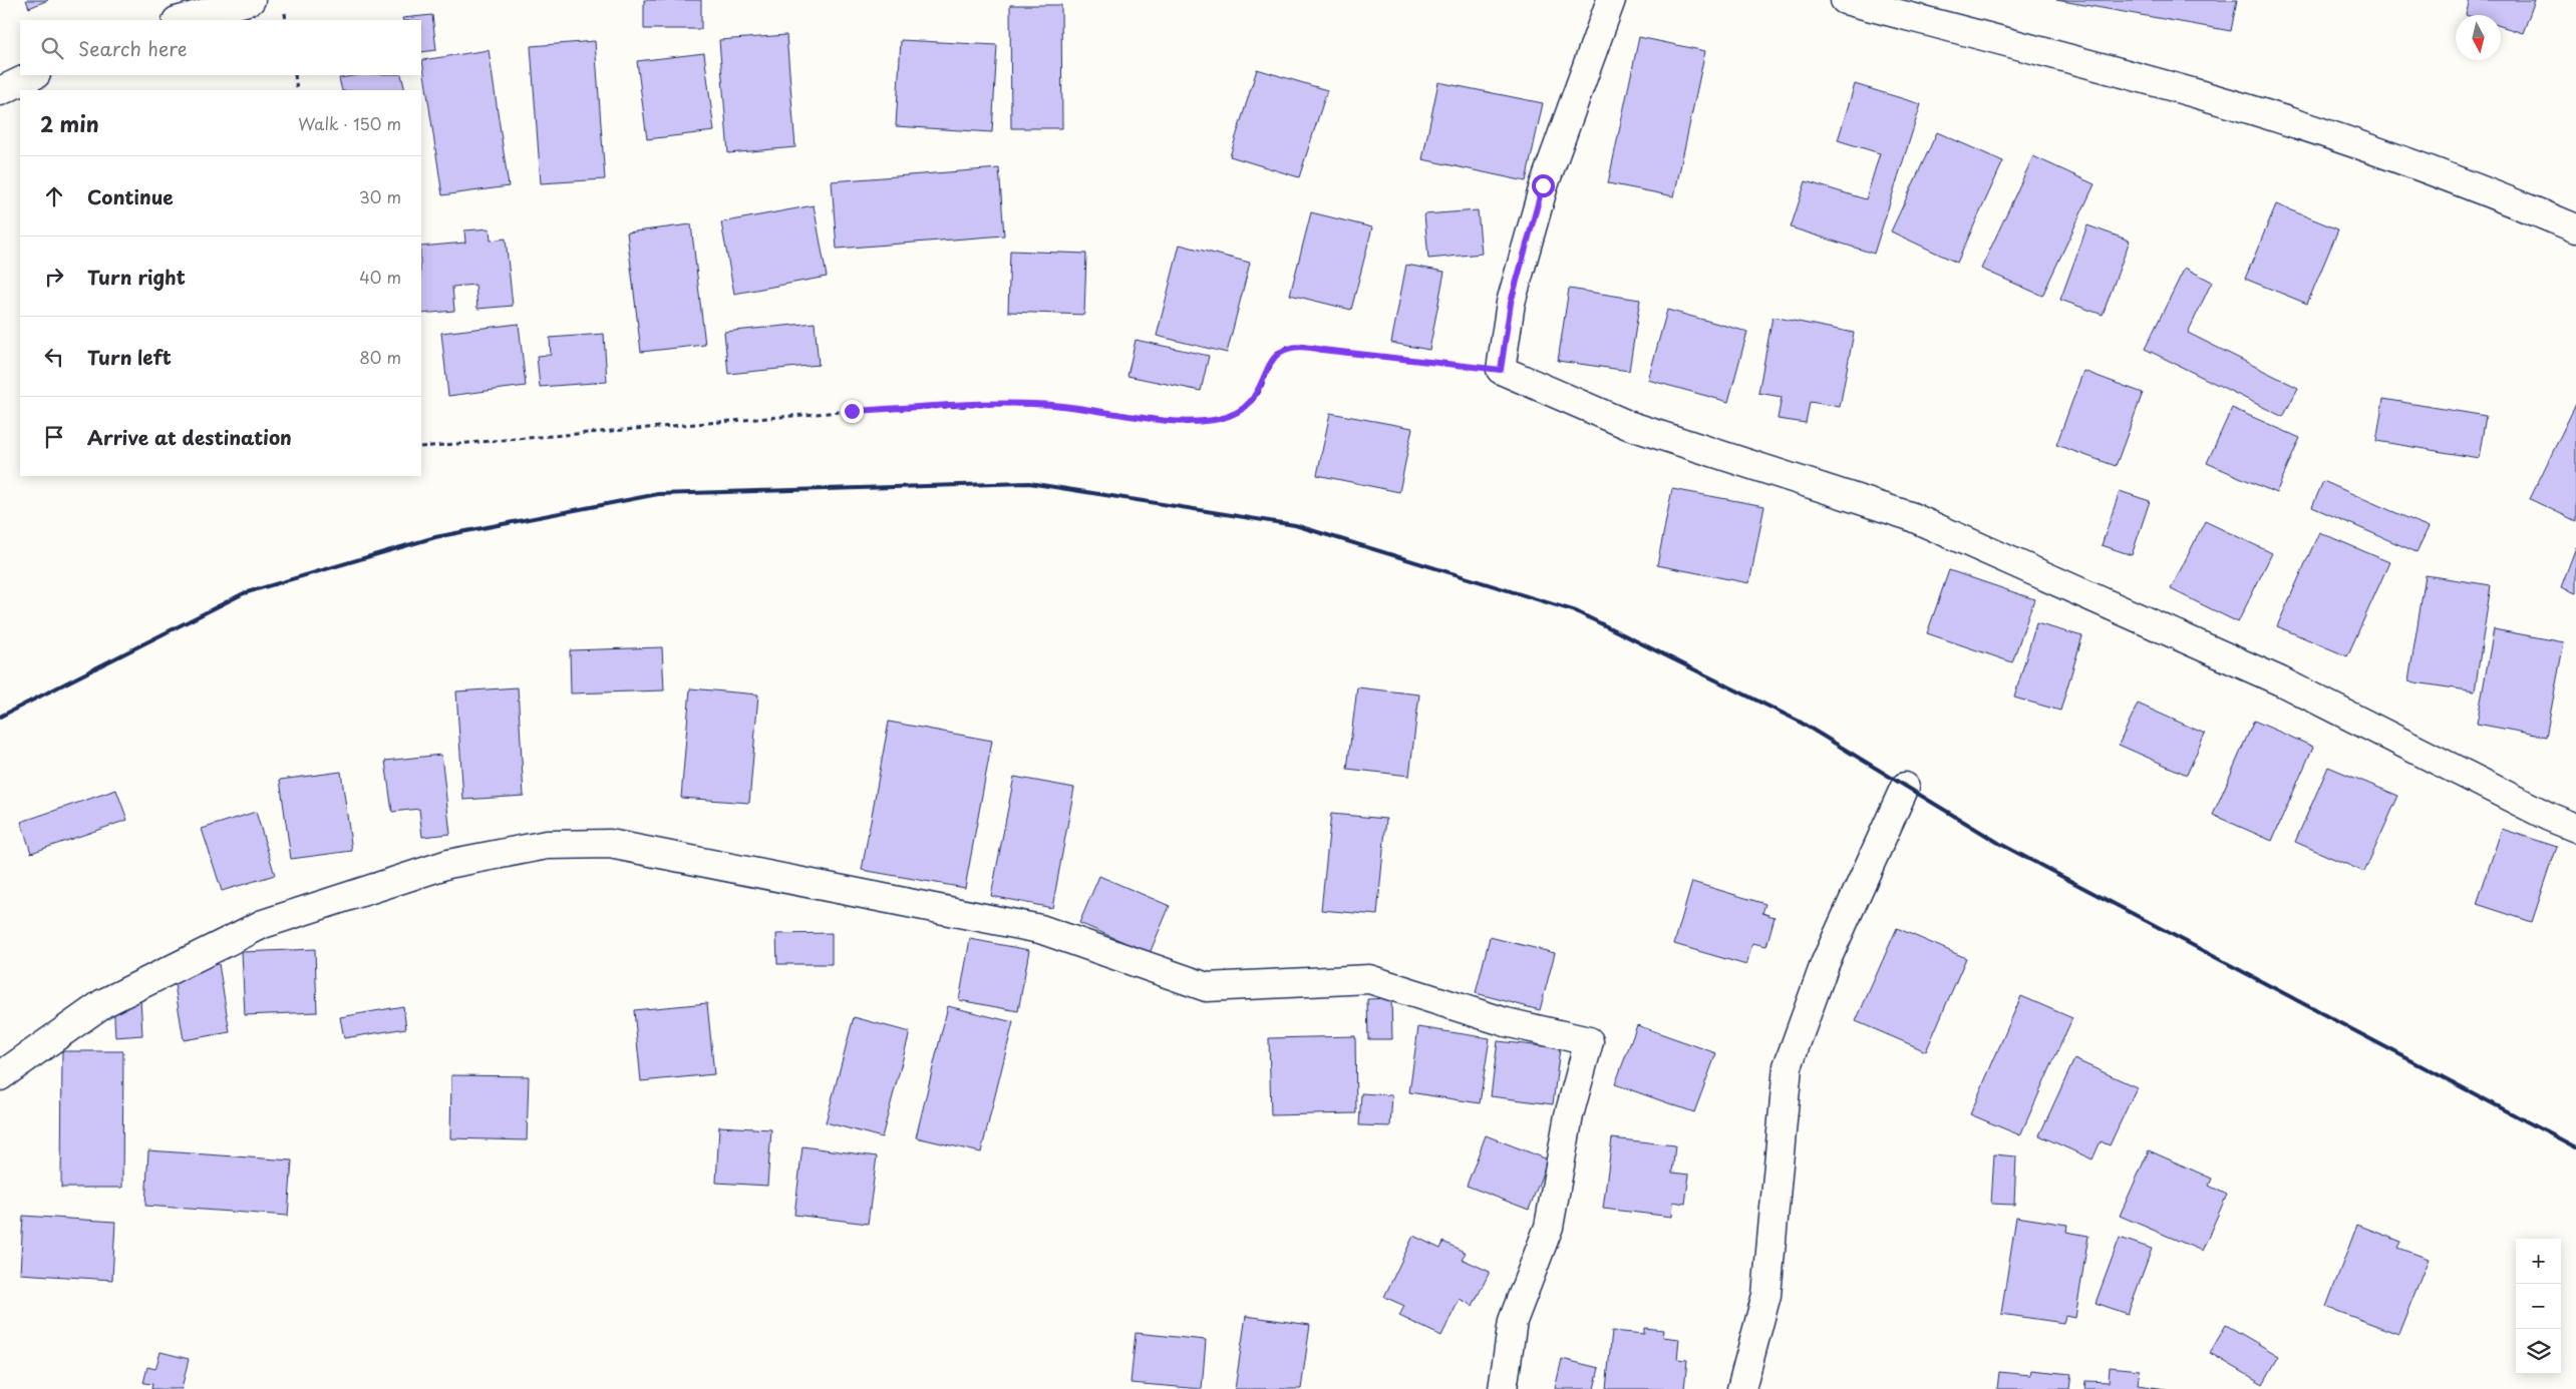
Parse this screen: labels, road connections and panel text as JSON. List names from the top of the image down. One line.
{"north":"bottom","page":{"search":"Search here","heading":["2 min","Walk · 150 m"],"list":[["Continue","30 m"],["Turn right","40 m"],["Turn left","80 m"],"Arrive at destination"],"map_buttons":["+","−"]}}
